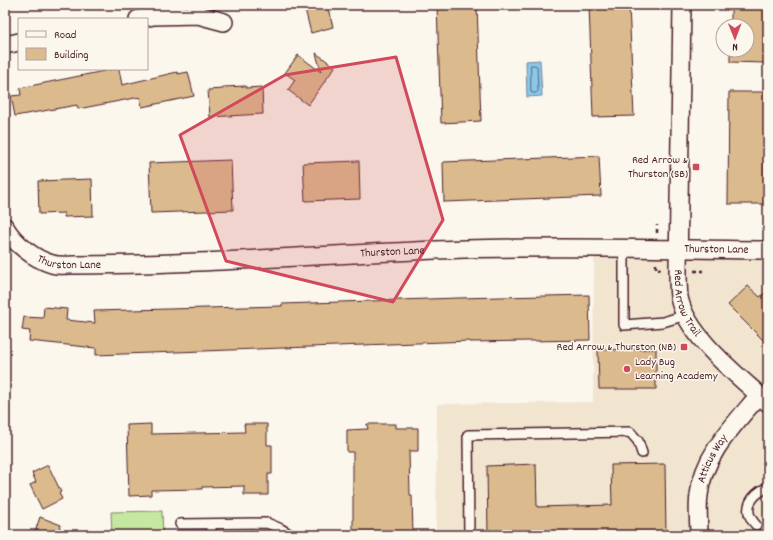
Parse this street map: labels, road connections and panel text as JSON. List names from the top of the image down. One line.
{"streets":{"street":["Thurston Lane","Red Arrow Trail","Atticus Way"]},"crossings":[["Thurston Lane","Red Arrow Trail"],["Red Arrow Trail","Atticus Way"]],"places":{"transit":["Red Arrow & Thurston (SB)","Red Arrow & Thurston (NB)"],"other":["Lady Bug Learning Academy"]},"legend":["Road","Building"],"north":"bottom"}
